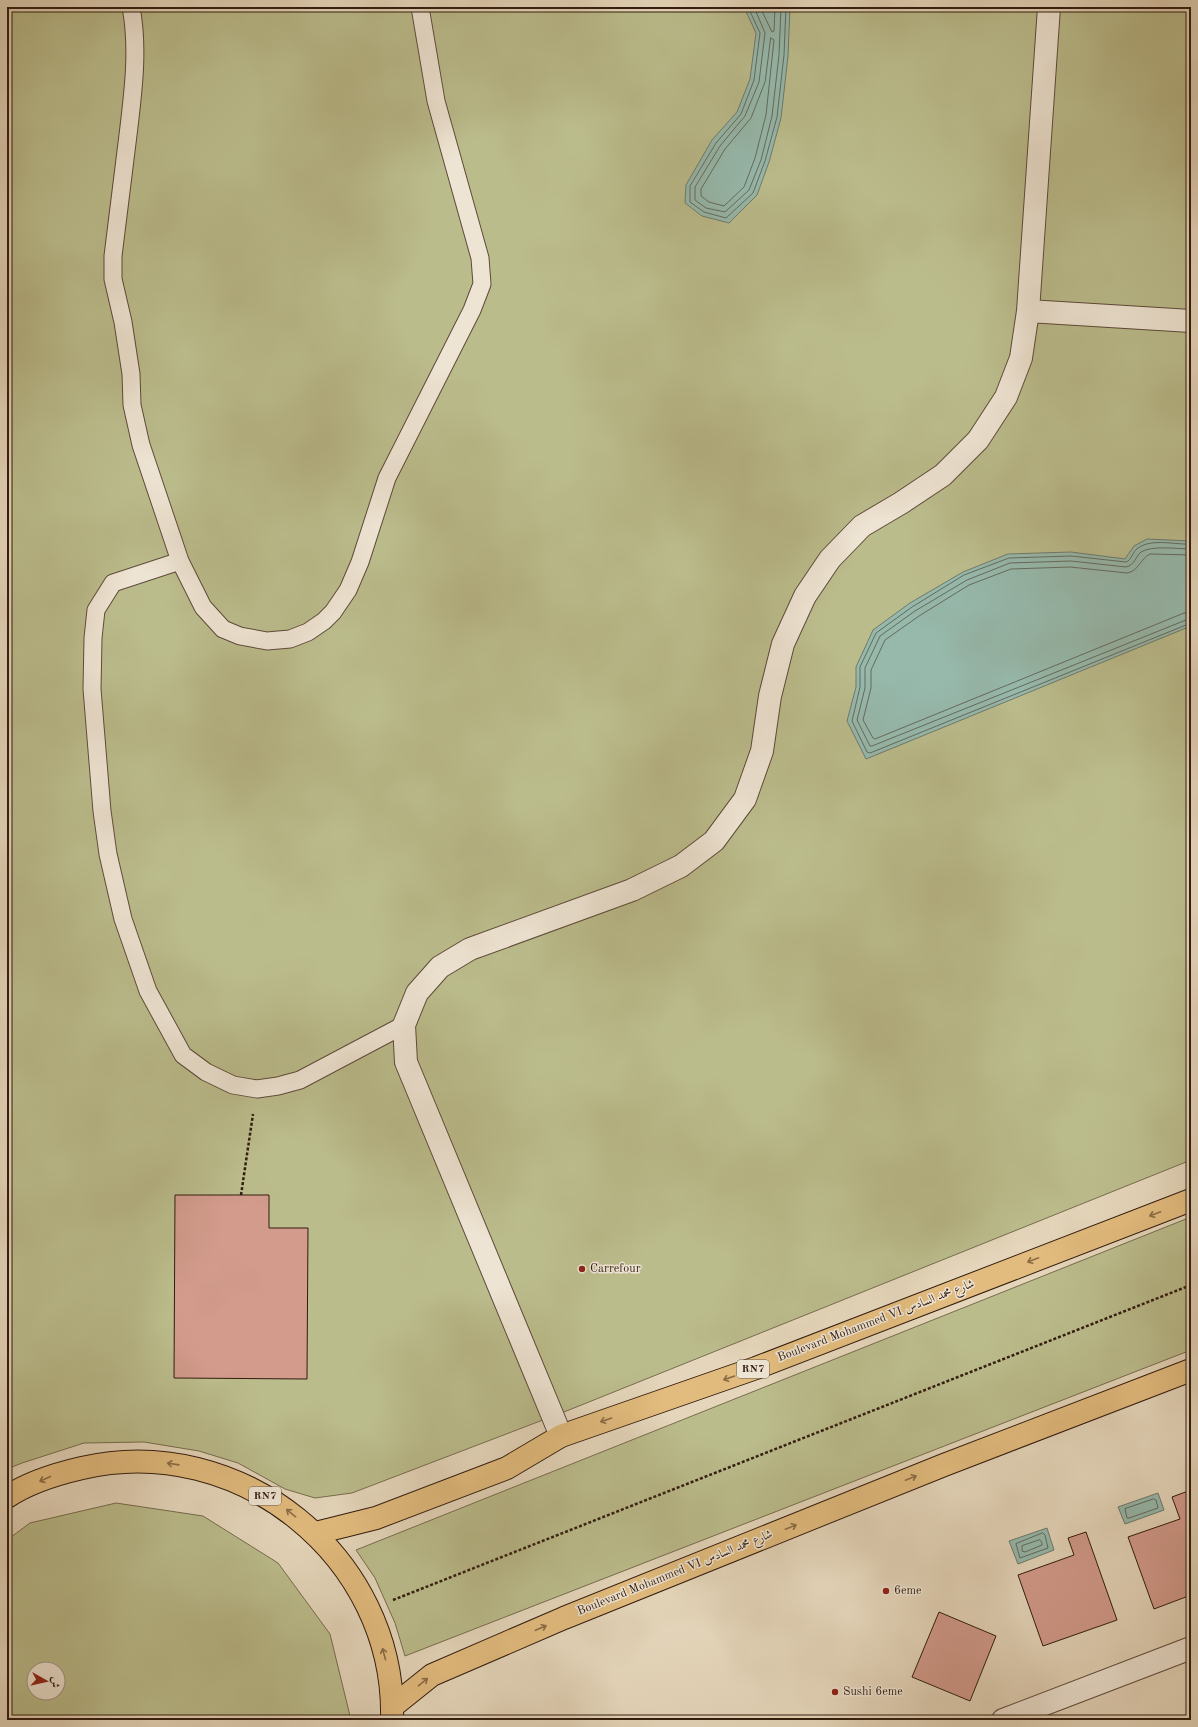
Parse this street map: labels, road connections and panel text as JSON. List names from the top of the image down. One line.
{"streets":{"main road":["Boulevard Mohammed VI شارع محمد السادس","RN7"]},"crossings":[["Boulevard Mohammed VI شارع محمد السادس","RN7"]],"places":["Carrefour","6eme","Sushi 6eme"],"north":"right"}
